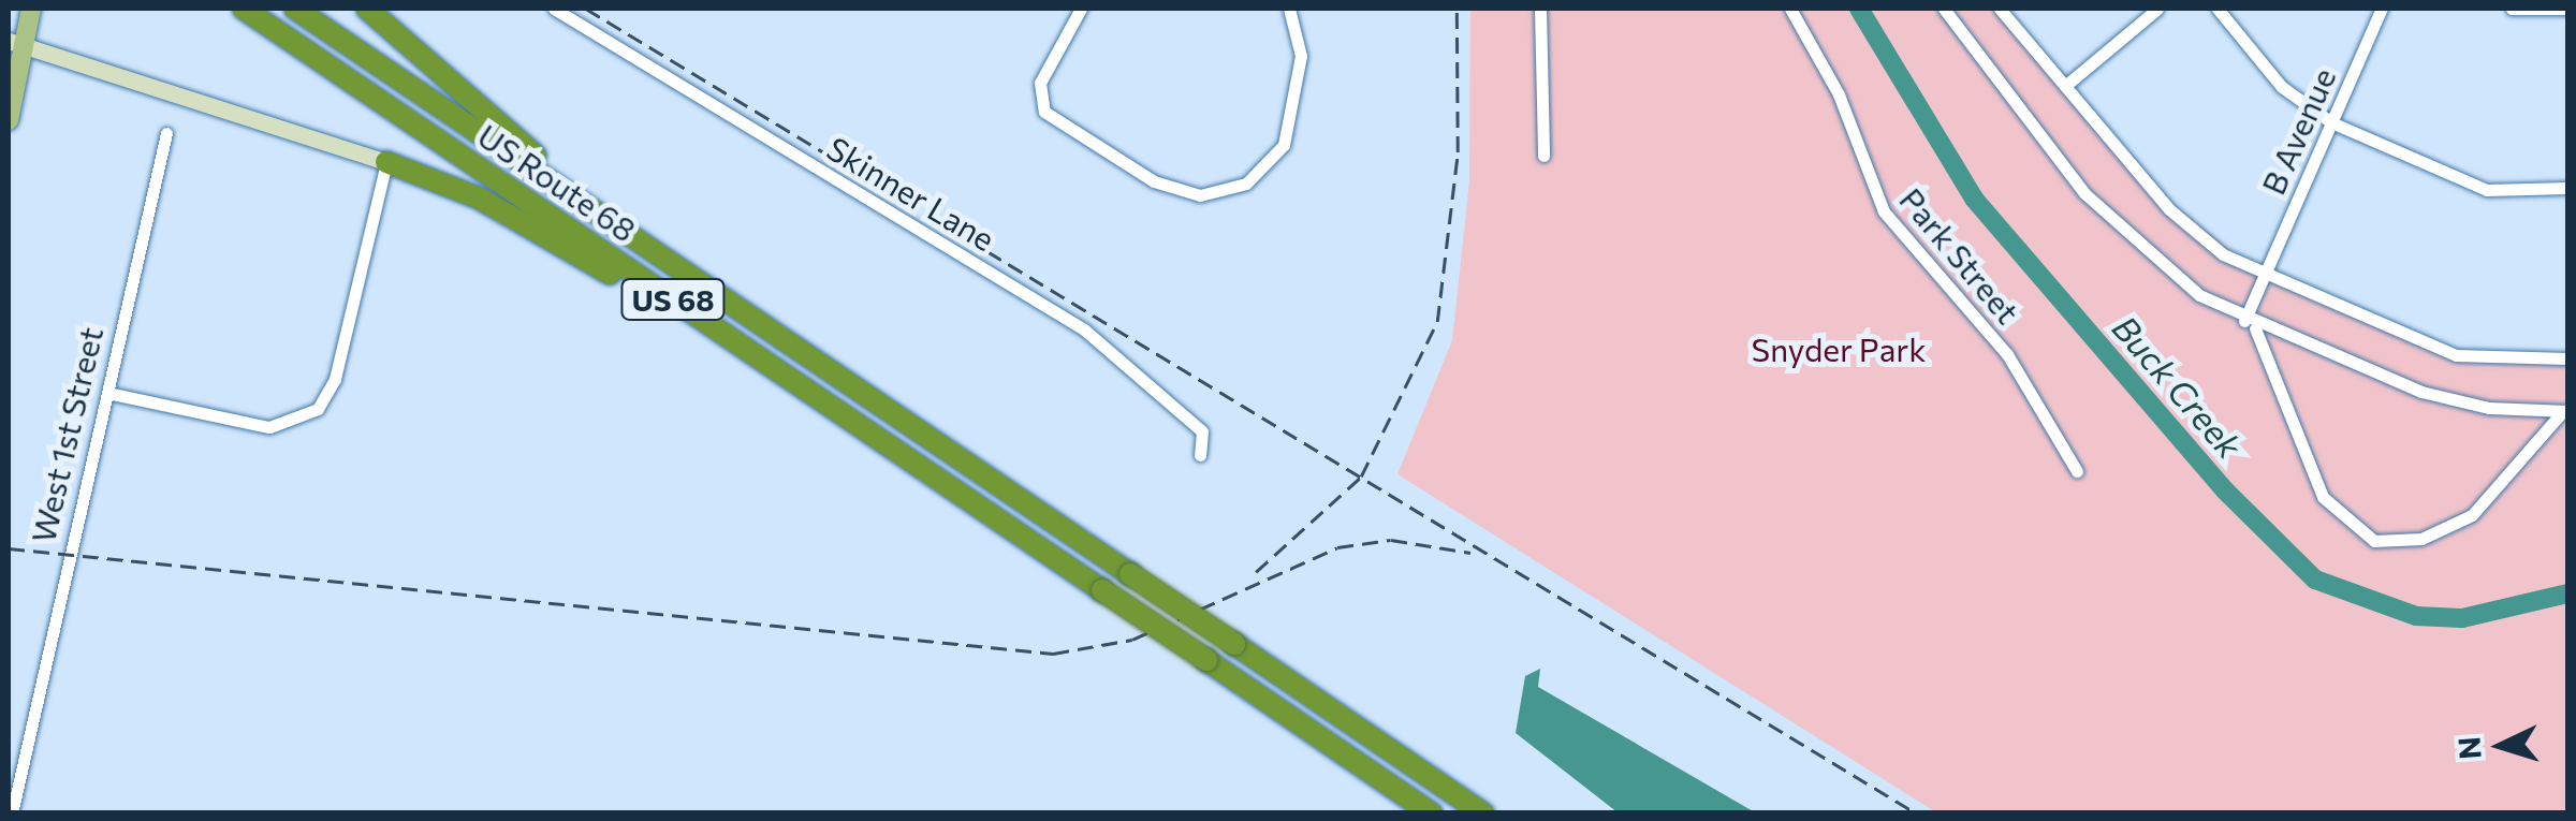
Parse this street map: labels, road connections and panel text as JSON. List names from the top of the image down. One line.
{"streets":{"highway":["US Route 68","US 68"],"street":["B Avenue","Skinner Lane","Park Street","West 1st Street"]},"water":["Buck Creek"],"parks":["Snyder Park"],"north":"left"}
